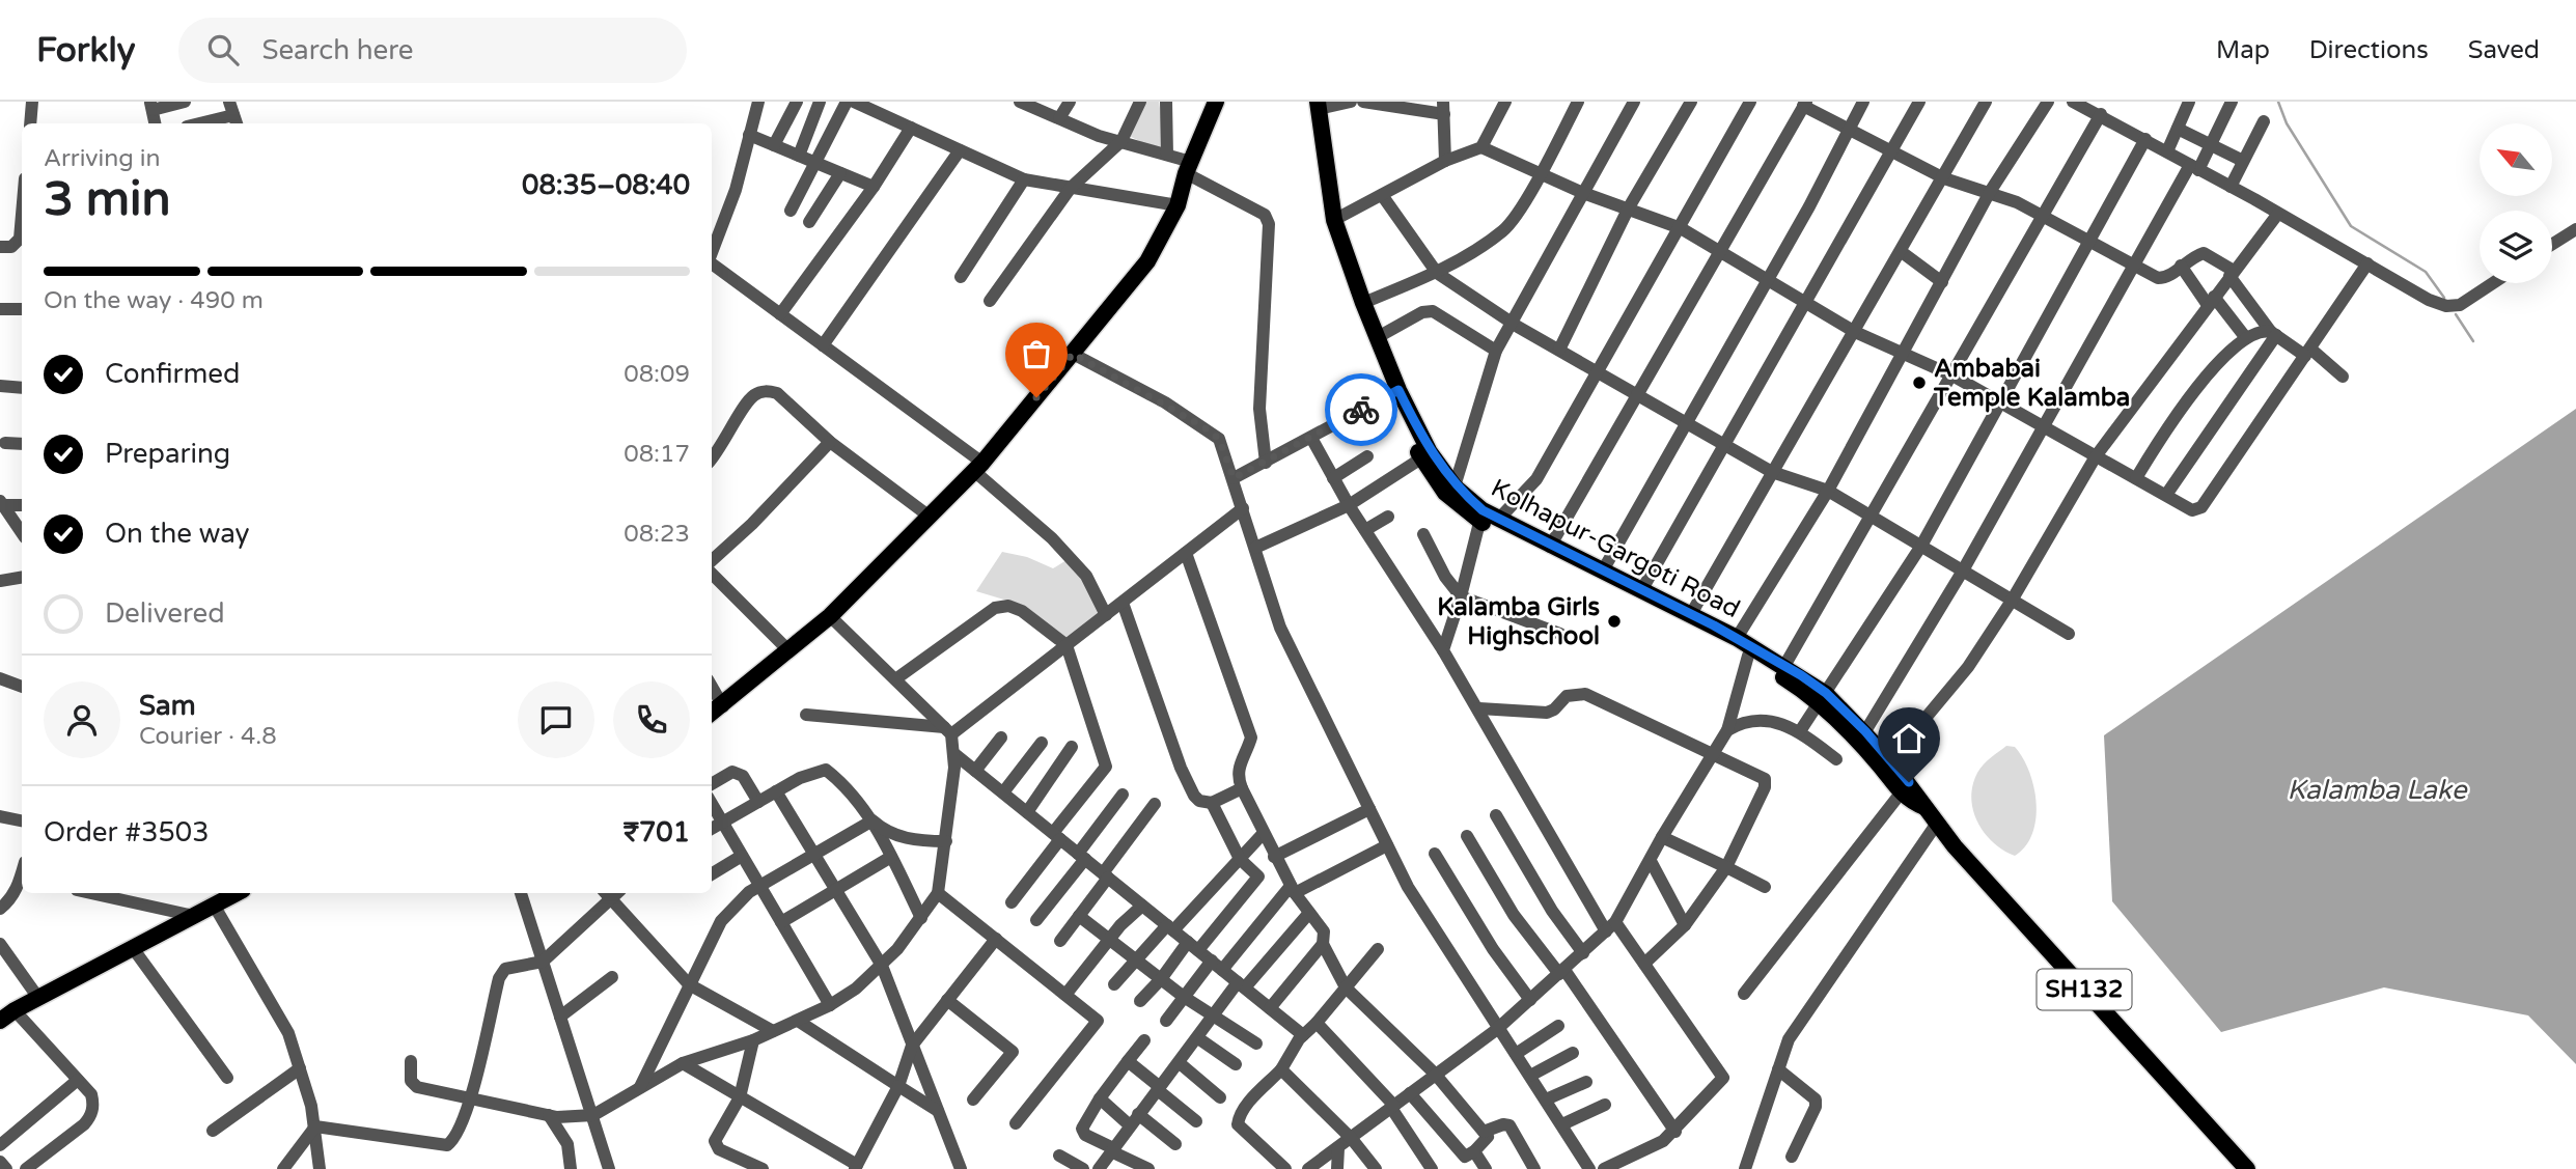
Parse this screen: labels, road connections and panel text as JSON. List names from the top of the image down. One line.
{"streets":{"main road":["Kolhapur-Gargoti Road","SH132"]},"crossings":[["Kolhapur-Gargoti Road","SH132"]],"water":["Kalamba Lake"],"places":["Ambabai Temple Kalamba","Kalamba Girls Highschool"],"north":"top left","page":{"header":"Forkly","search":"Search here","nav":["Map","Directions","Saved"],"heading":["3 min","Arriving in","08:35–08:40"],"panel":["Sam","Courier · 4.8","Order #3503","₹701"],"bar":"On the way · 490 m","list":[["Confirmed","08:09"],["Preparing","08:17"],["On the way","08:23"],"Delivered"]}}
